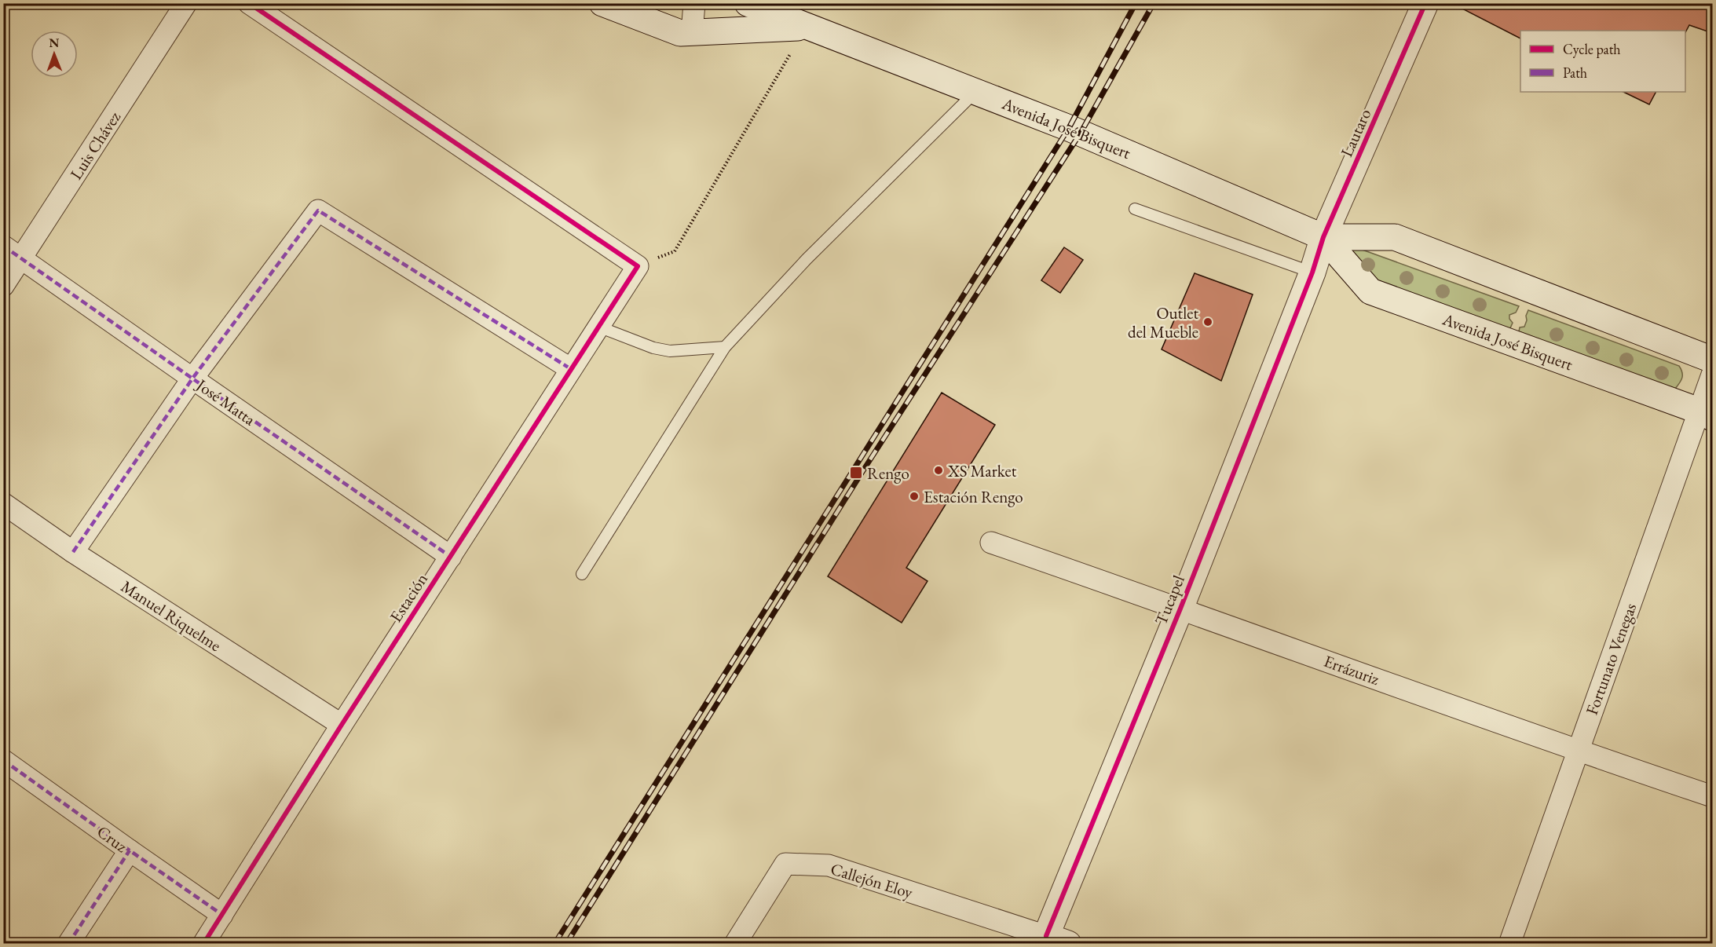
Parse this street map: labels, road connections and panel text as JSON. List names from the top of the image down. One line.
{"streets":{"main road":["Avenida José Bisquert","Lautaro","Tucapel"],"street":["Luis Chávez","José Matta","Estación","Manuel Riquelme","Fortunato Venegas","Errázuriz","Cruz","Callejón Eloy"]},"crossings":[["Avenida José Bisquert","Lautaro"],["Avenida José Bisquert","Fortunato Venegas"],["Lautaro","Tucapel"],["Luis Chávez","José Matta"],["José Matta","Estación"],["Estación","Manuel Riquelme"],["Estación","Cruz"],["Tucapel","Errázuriz"],["Tucapel","Callejón Eloy"],["Fortunato Venegas","Errázuriz"]],"places":{"other":["Outlet del Mueble","XS Market","Estación Rengo"],"transit":["Rengo"]},"legend":["Cycle path","Path"],"north":"top"}
